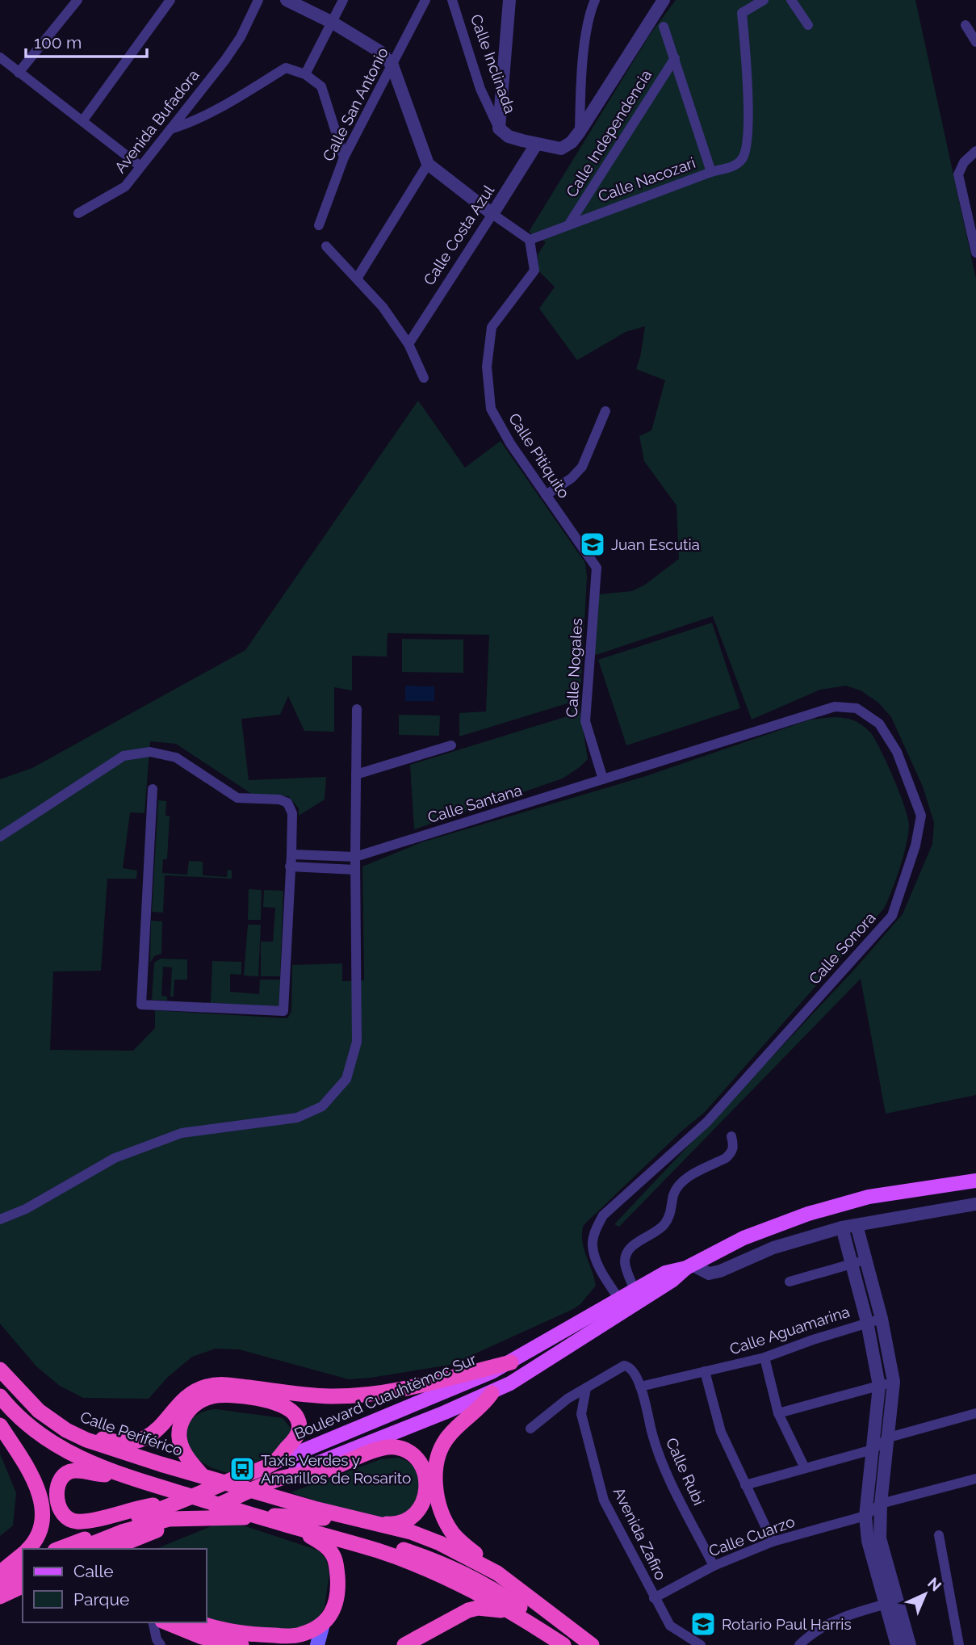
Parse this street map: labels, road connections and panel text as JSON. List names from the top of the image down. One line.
{"streets":{"highway":["Boulevard Cuauhtémoc Sur","Calle Periférico"],"street":["Calle Inclinada","Calle San Antonio","Avenida Bufadora","Calle Independencia","Calle Nacozari","Calle Costa Azul","Calle Pitiquito","Calle Nogales","Calle Santana","Calle Sonora","Calle Aguamarina","Calle Rubi","Avenida Zafiro","Calle Cuarzo"]},"crossings":[["Calle Inclinada","Calle Costa Azul"],["Calle Independencia","Calle Nacozari"],["Calle Nacozari","Calle Pitiquito"],["Calle Pitiquito","Calle Nogales"],["Calle Nogales","Calle Santana"],["Calle Nogales","Calle Sonora"],["Calle Santana","Calle Sonora"],["Calle Sonora","Boulevard Cuauhtémoc Sur"],["Calle Aguamarina","Calle Rubi"],["Calle Rubi","Calle Cuarzo"],["Avenida Zafiro","Calle Cuarzo"]],"places":{"school or university":["Juan Escutia","Rotario Paul Harris"],"bus stop":["Taxis Verdes y Amarillos de Rosarito"]},"legend":["Calle","Parque"],"scale_bar":"100 m","north":"top right"}
